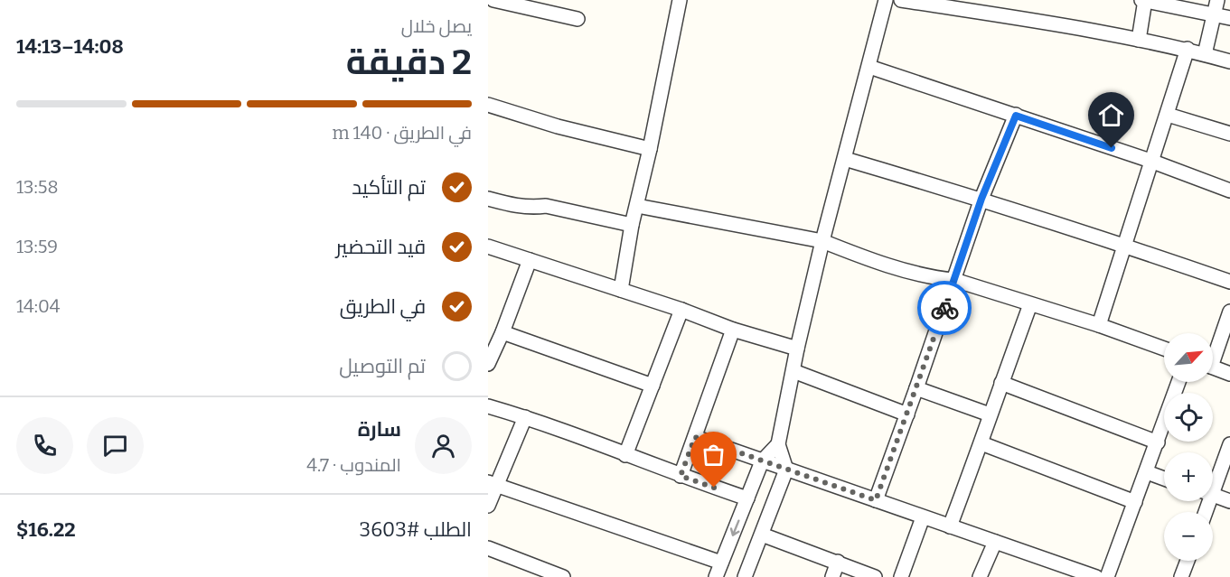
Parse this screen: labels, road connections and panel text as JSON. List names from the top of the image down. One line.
{"north":"top right","page":{"heading":["2 دقيقة","يصل خلال","14:08–14:13"],"panel":["سارة","المندوب · 4.7","الطلب #3603","$16.22"],"bar":"في الطريق · 140 m","list":[["تم التأكيد","13:58"],["قيد التحضير","13:59"],["في الطريق","14:04"],"تم التوصيل"],"map_buttons":["+","−"]}}
